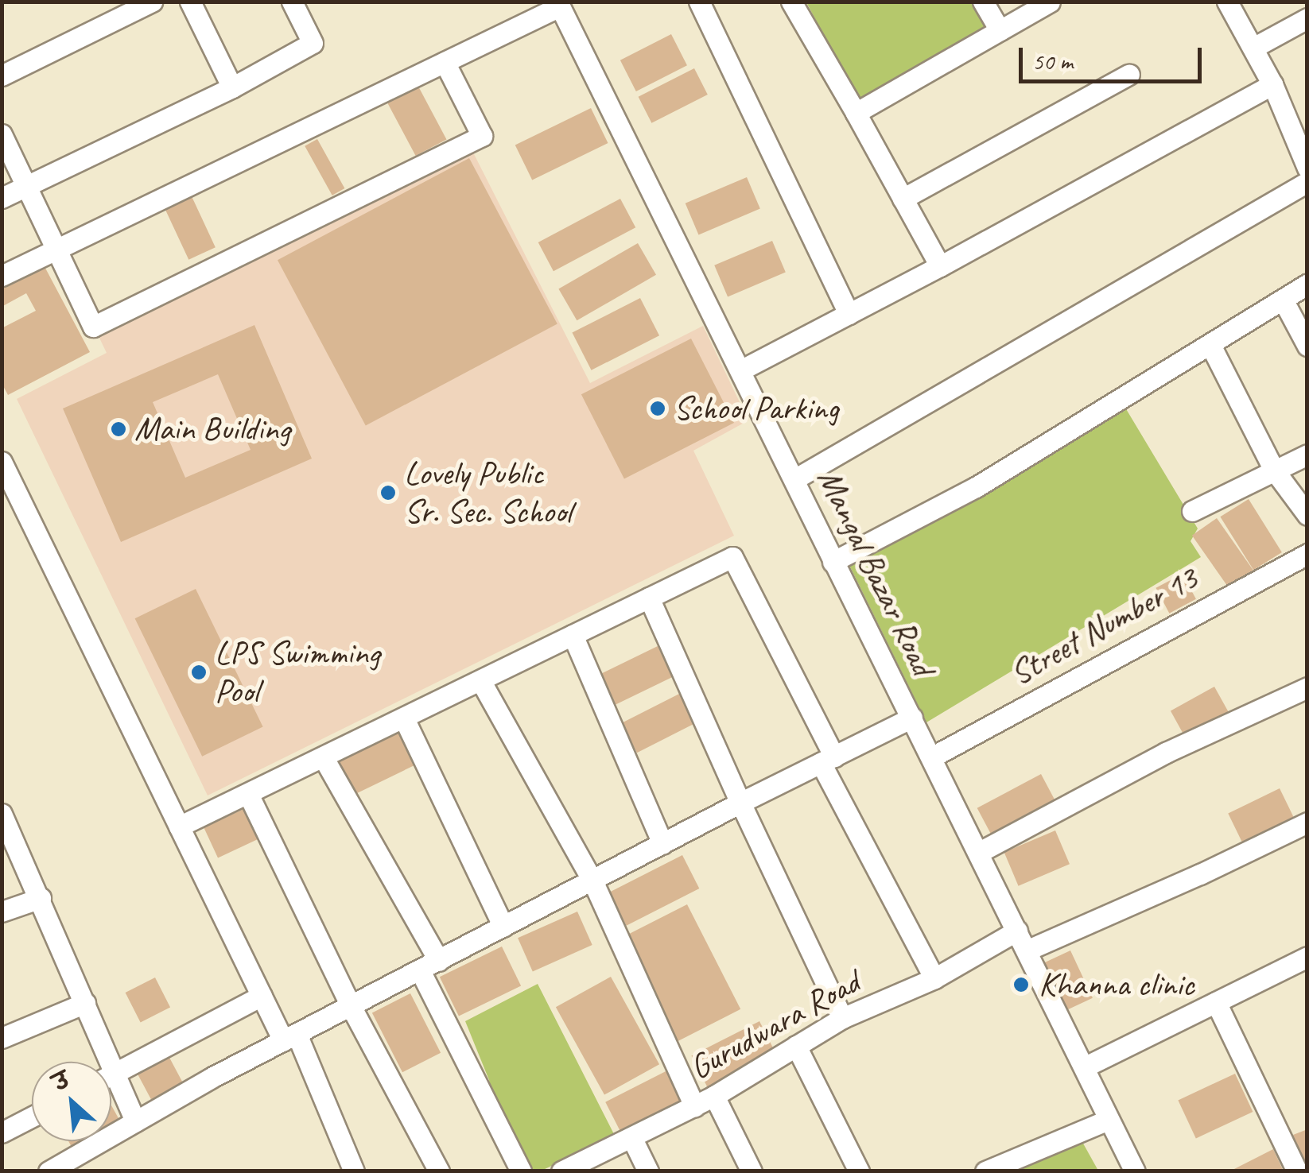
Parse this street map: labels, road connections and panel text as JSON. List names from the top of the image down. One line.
{"streets":{"street":["Mangal Bazar Road","Street Number 13","Gurudwara Road"]},"crossings":[["Mangal Bazar Road","Street Number 13"],["Mangal Bazar Road","Gurudwara Road"]],"places":["School Parking","Main Building","Lovely Public Sr. Sec. School","LPS Swimming Pool","Khanna clinic"],"scale_bar":"50 m","north":"top left"}
